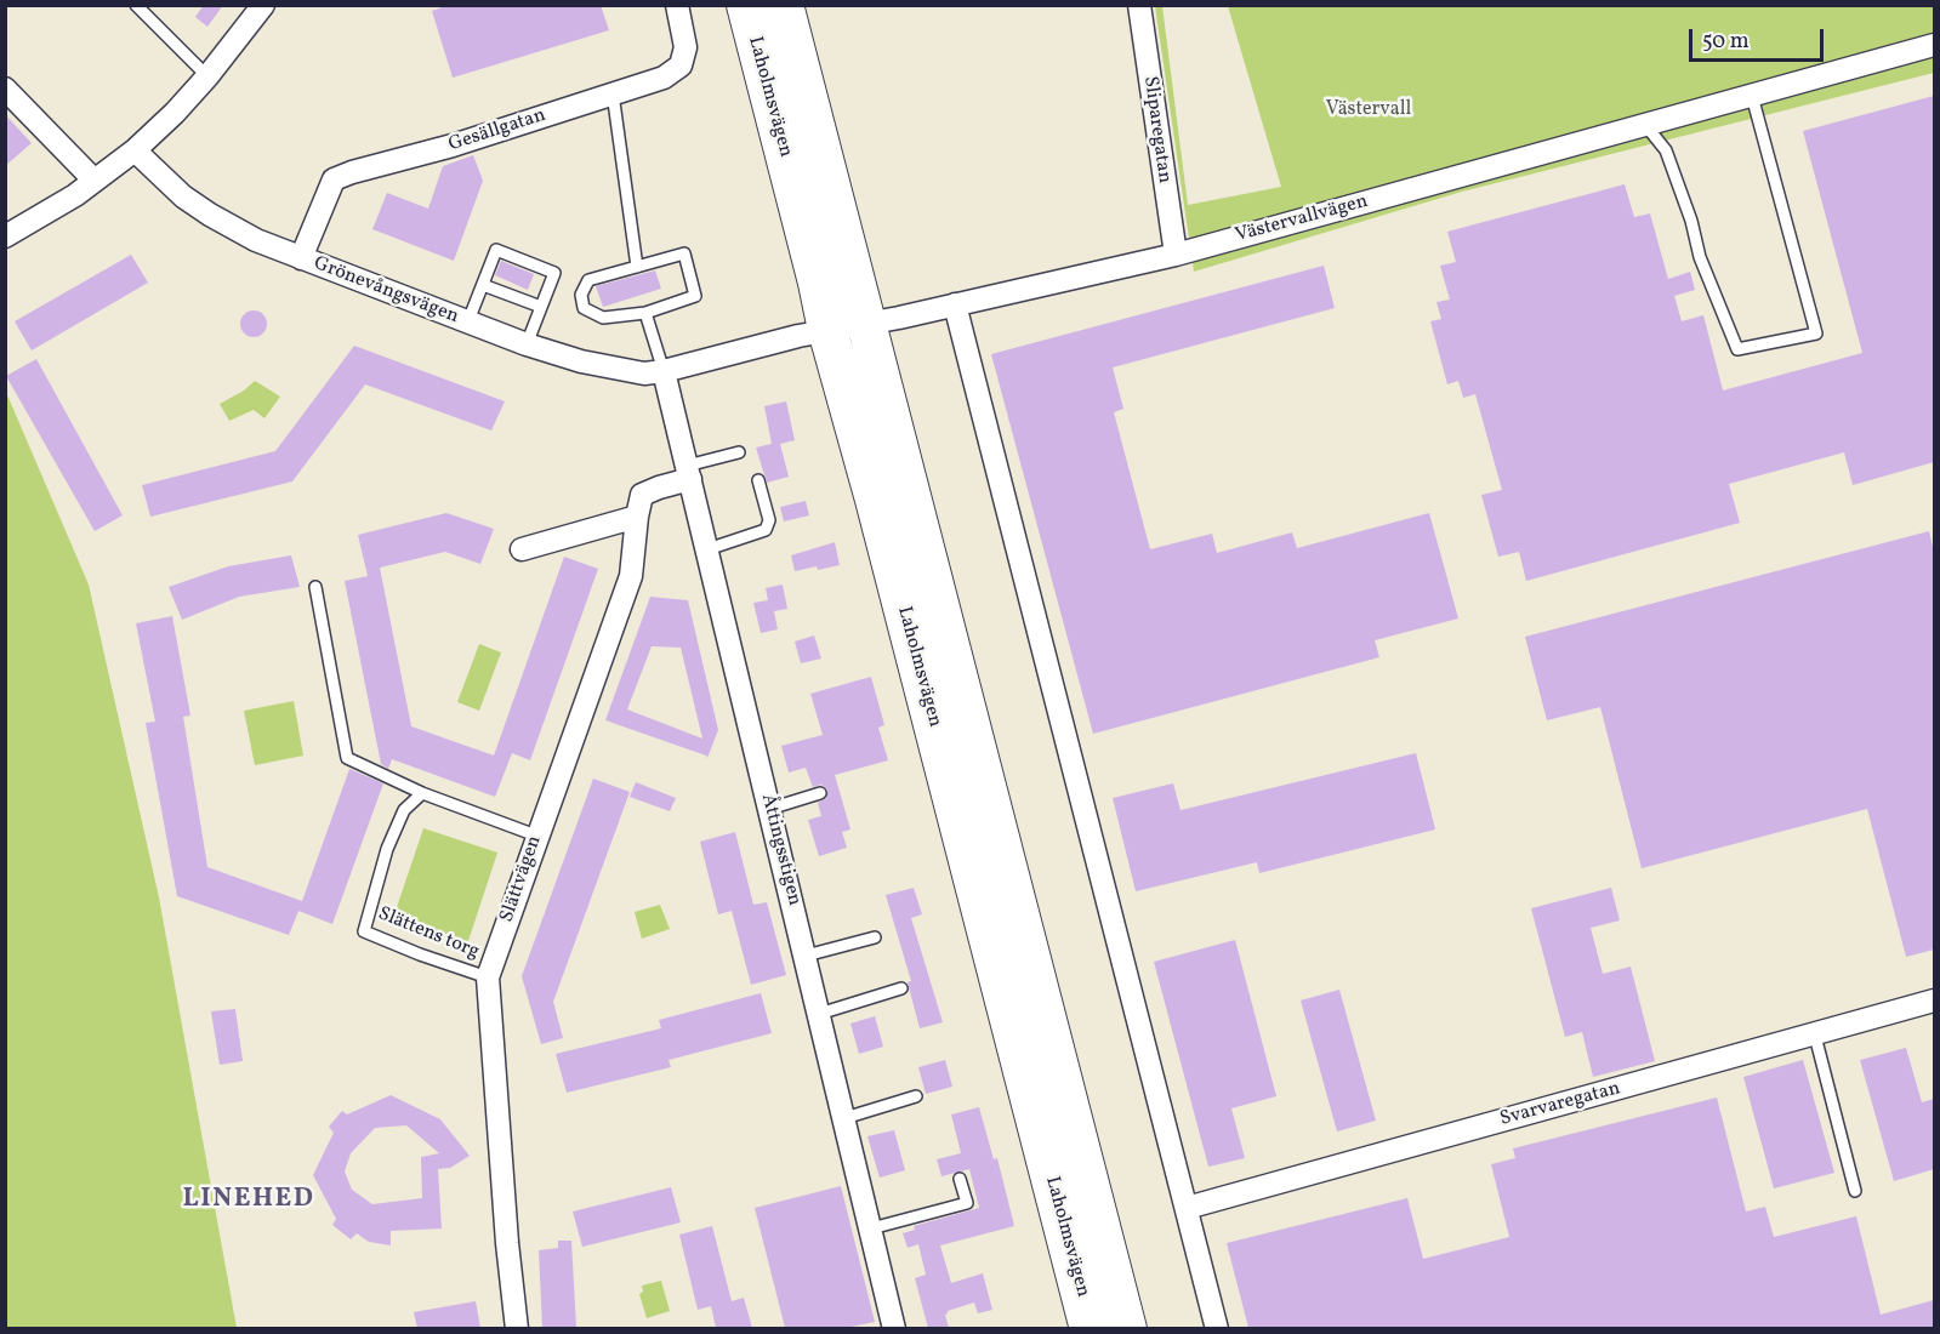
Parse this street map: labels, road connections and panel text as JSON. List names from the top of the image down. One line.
{"streets":{"highway":["Laholmsvägen"],"street":["Sliparegatan","Gesällgatan","Västervallvägen","Grönevångsvägen","Åttingsstigen","Slättvägen","Svarvaregatan"],"lane":["Slättens torg"]},"crossings":[["Laholmsvägen","Västervallvägen"],["Sliparegatan","Västervallvägen"],["Gesällgatan","Grönevångsvägen"],["Västervallvägen","Grönevångsvägen"],["Västervallvägen","Åttingsstigen"],["Grönevångsvägen","Åttingsstigen"],["Åttingsstigen","Slättvägen"],["Slättvägen","Slättens torg"]],"districts":["LINEHED"],"parks":["Västervall"],"scale_bar":"50 m"}
